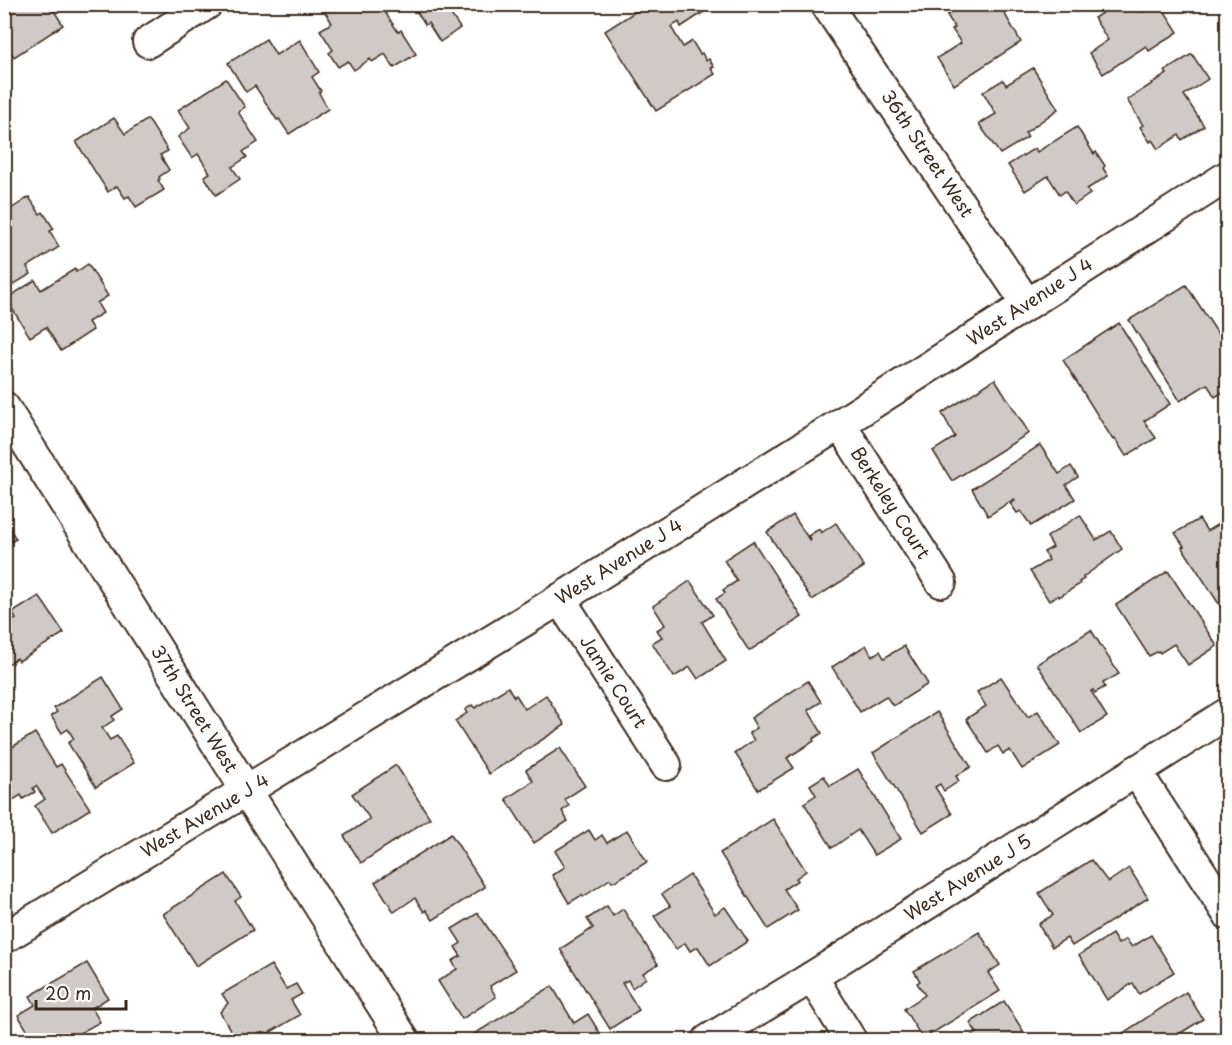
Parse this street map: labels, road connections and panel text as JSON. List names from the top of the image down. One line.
{"streets":{"street":["36th Street West","West Avenue J 4","Berkeley Court","Jamie Court","37th Street West","West Avenue J 5"]},"crossings":[["36th Street West","West Avenue J 4"],["West Avenue J 4","Berkeley Court"],["West Avenue J 4","Jamie Court"],["West Avenue J 4","37th Street West"]],"scale_bar":"20 m"}
